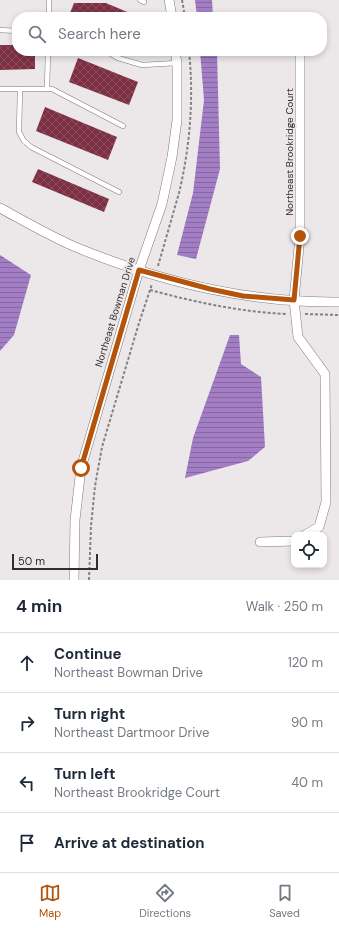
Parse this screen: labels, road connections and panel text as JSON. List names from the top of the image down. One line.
{"streets":{"street":["Northeast Brookridge Court","Northeast Bowman Drive"]},"scale_bar":"50 m","page":{"search":"Search here","scale":"50 m","heading":["4 min","Walk · 250 m"],"list":[["Continue","Northeast Bowman Drive","120 m"],["Turn right","Northeast Dartmoor Drive","90 m"],["Turn left","Northeast Brookridge Court","40 m"],"Arrive at destination"],"nav":["Map","Directions","Saved"]}}
